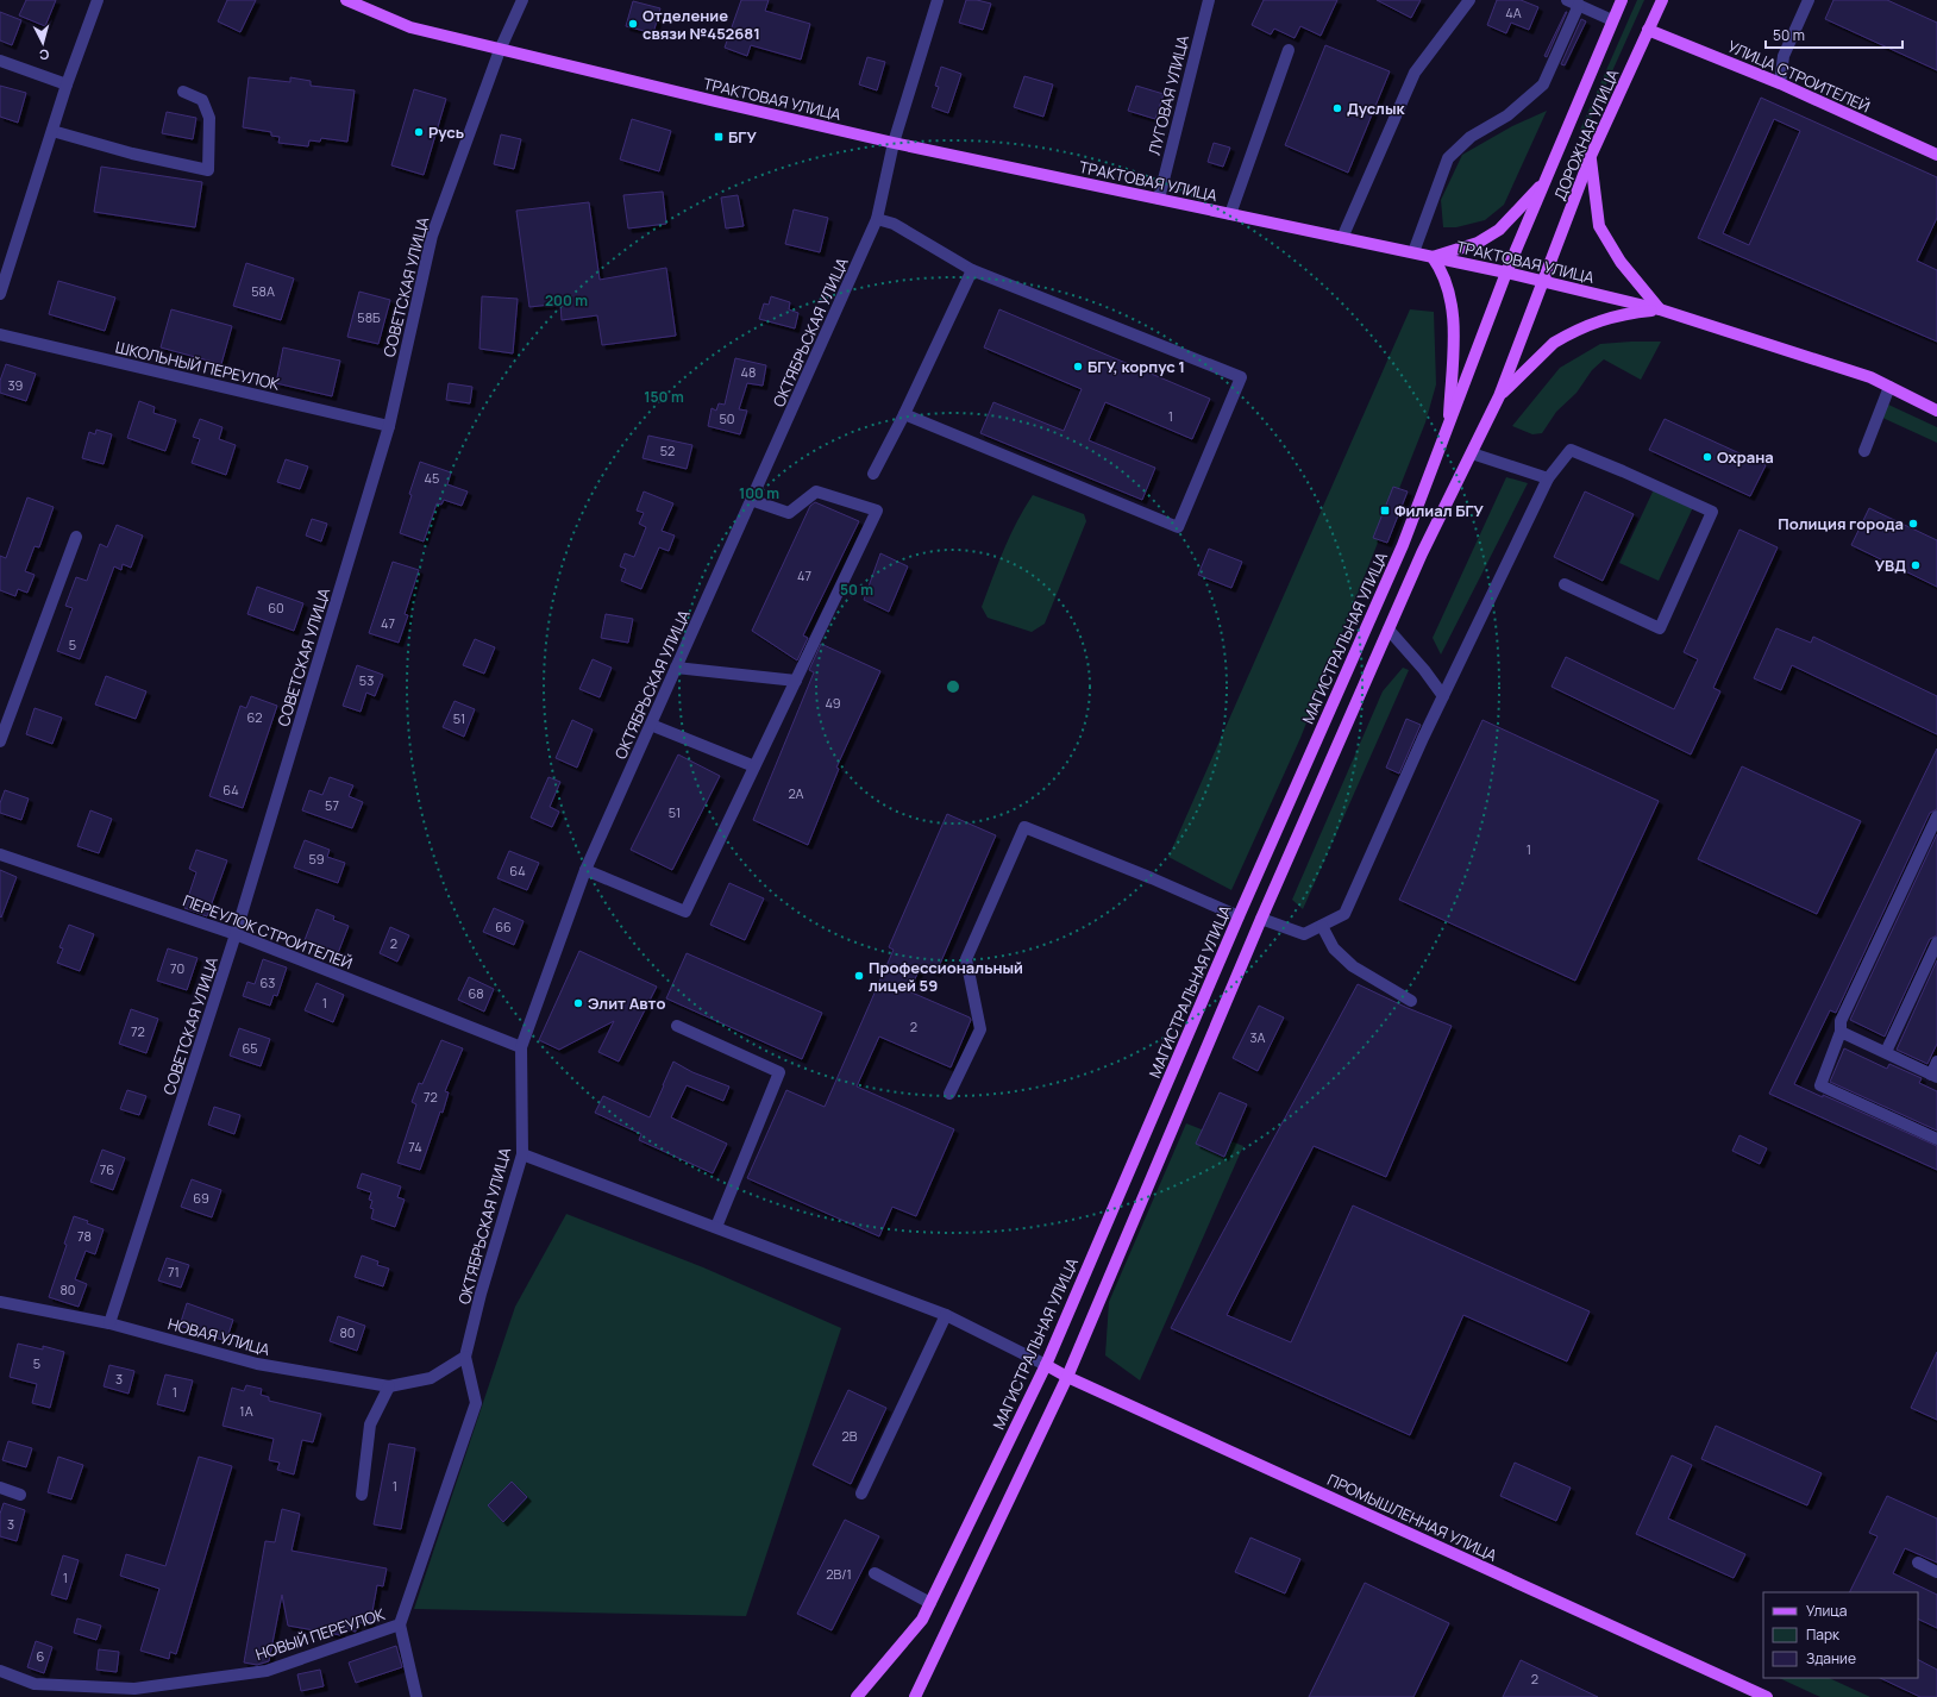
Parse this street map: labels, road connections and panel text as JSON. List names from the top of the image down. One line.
{"streets":{"main road":["УЛИЦА СТРОИТЕЛЕЙ","ТРАКТОВАЯ УЛИЦА","ДОРОЖНАЯ УЛИЦА","МАГИСТРАЛЬНАЯ УЛИЦА","ПРОМЫШЛЕННАЯ УЛИЦА"],"street":["ЛУГОВАЯ УЛИЦА","СОВЕТСКАЯ УЛИЦА","ОКТЯБРЬСКАЯ УЛИЦА","ШКОЛЬНЫЙ ПЕРЕУЛОК","ПЕРЕУЛОК СТРОИТЕЛЕЙ","НОВАЯ УЛИЦА","НОВЫЙ ПЕРЕУЛОК"]},"crossings":[["УЛИЦА СТРОИТЕЛЕЙ","ДОРОЖНАЯ УЛИЦА"],["ЛУГОВАЯ УЛИЦА","ТРАКТОВАЯ УЛИЦА"],["ТРАКТОВАЯ УЛИЦА","ДОРОЖНАЯ УЛИЦА"],["ТРАКТОВАЯ УЛИЦА","СОВЕТСКАЯ УЛИЦА"],["ТРАКТОВАЯ УЛИЦА","ОКТЯБРЬСКАЯ УЛИЦА"],["ТРАКТОВАЯ УЛИЦА","МАГИСТРАЛЬНАЯ УЛИЦА"],["ДОРОЖНАЯ УЛИЦА","МАГИСТРАЛЬНАЯ УЛИЦА"],["СОВЕТСКАЯ УЛИЦА","ШКОЛЬНЫЙ ПЕРЕУЛОК"],["СОВЕТСКАЯ УЛИЦА","ПЕРЕУЛОК СТРОИТЕЛЕЙ"],["СОВЕТСКАЯ УЛИЦА","НОВАЯ УЛИЦА"],["ОКТЯБРЬСКАЯ УЛИЦА","ПЕРЕУЛОК СТРОИТЕЛЕЙ"],["ОКТЯБРЬСКАЯ УЛИЦА","НОВАЯ УЛИЦА"],["ОКТЯБРЬСКАЯ УЛИЦА","НОВЫЙ ПЕРЕУЛОК"],["МАГИСТРАЛЬНАЯ УЛИЦА","ПРОМЫШЛЕННАЯ УЛИЦА"],["НОВАЯ УЛИЦА","НОВЫЙ ПЕРЕУЛОК"]],"places":{"other":["Отделение связи №452681","Дуслык","Русь","БГУ, корпус 1","Охрана","Полиция города","УВД","Профессиональный лицей 59","Элит Авто"],"transit":["БГУ","Филиал БГУ"]},"house_numbers":["4А","58А","58Б","48","39","1","50","52","45","47","60","47","5","53","49","62","51","64","2А","57","51","1","59","64","66","2","70","63","68","1","2","72","3А","65","72","74","76","69","78","71","80","80","5","3","1","1А","2В","1","3","2В/1","1","6","2"],"legend":["Улица","Парк","Здание"],"scale_bar":"50 m","north":"bottom","rings":["200 m","150 m","100 m","50 m"]}
